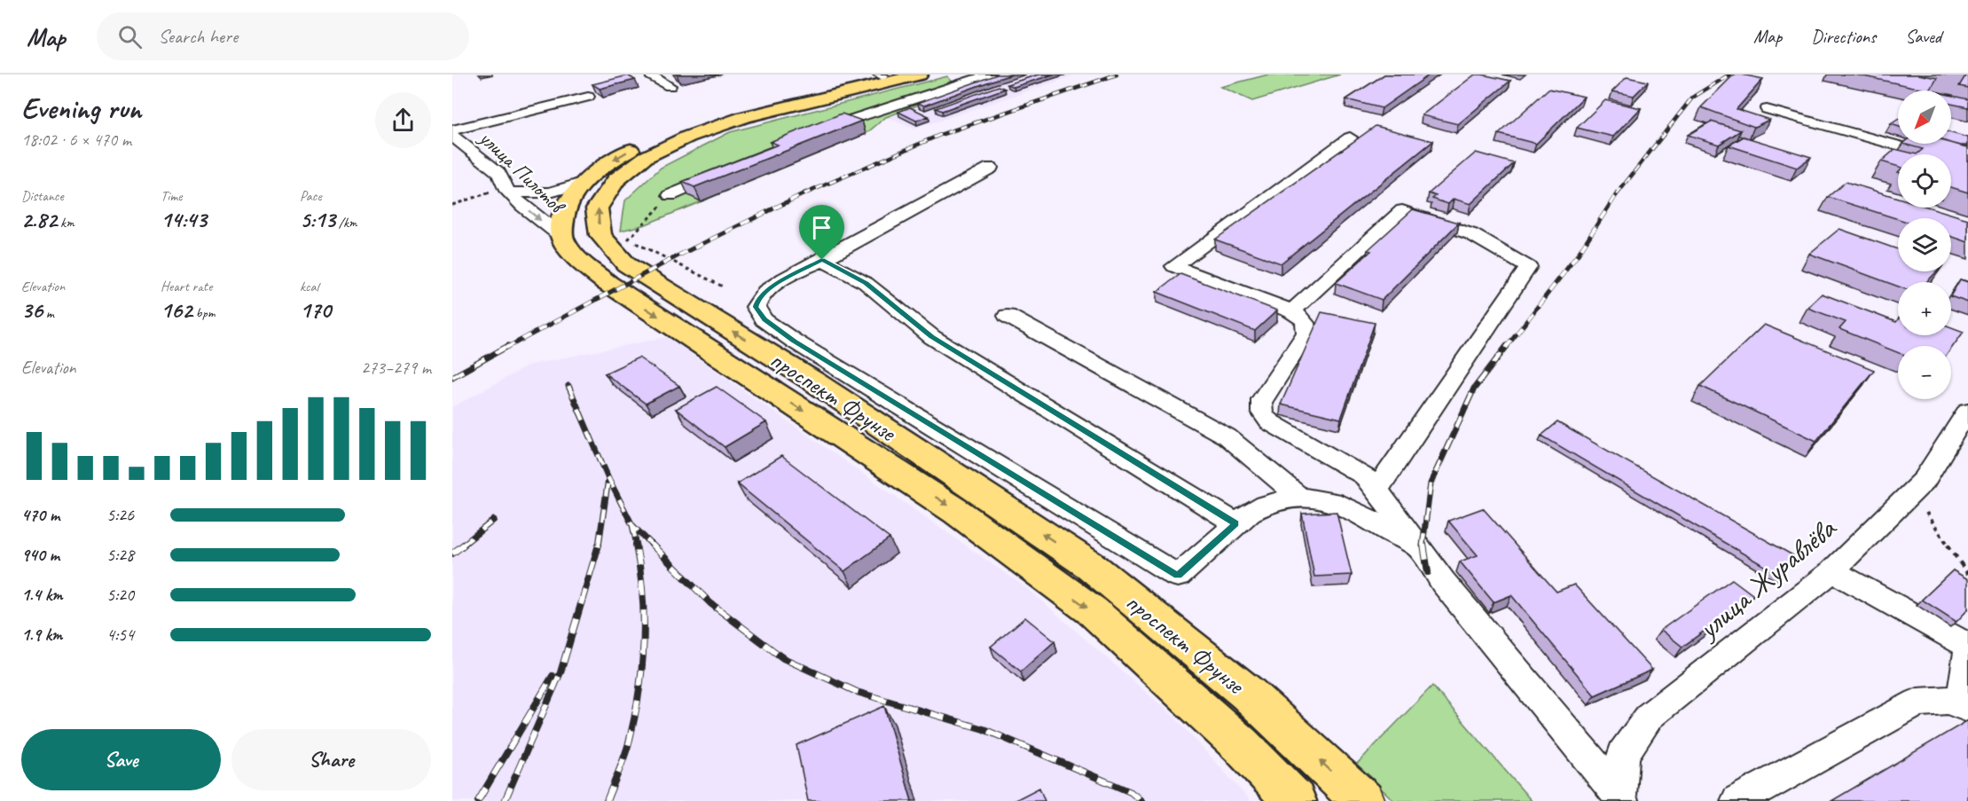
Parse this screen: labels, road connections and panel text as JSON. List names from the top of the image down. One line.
{"streets":{"main road":["проспект Фрунзе"],"street":["улица Пилотов","улица Журавлёва"]},"crossings":[["улица Пилотов","проспект Фрунзе"]],"north":"bottom left","page":{"header":"Map","search":"Search here","nav":["Map","Directions","Saved"],"heading":["Evening run","18:02 · 6 × 470 m"],"map_buttons":["+","−"],"stats":[["Distance","2.82 km"],["Time","14:43"],["Pace","5:13 /km"],["Elevation","36 m"],["Heart rate","162 bpm"],["kcal","170"]],"chart":["Elevation","273–279 m"],"list":[{"name":"470 m","note":"5:26"},{"name":"940 m","note":"5:28"},{"name":"1.4 km","note":"5:20"},{"name":"1.9 km","note":"4:54"}],"buttons":["Save","Share"]}}
